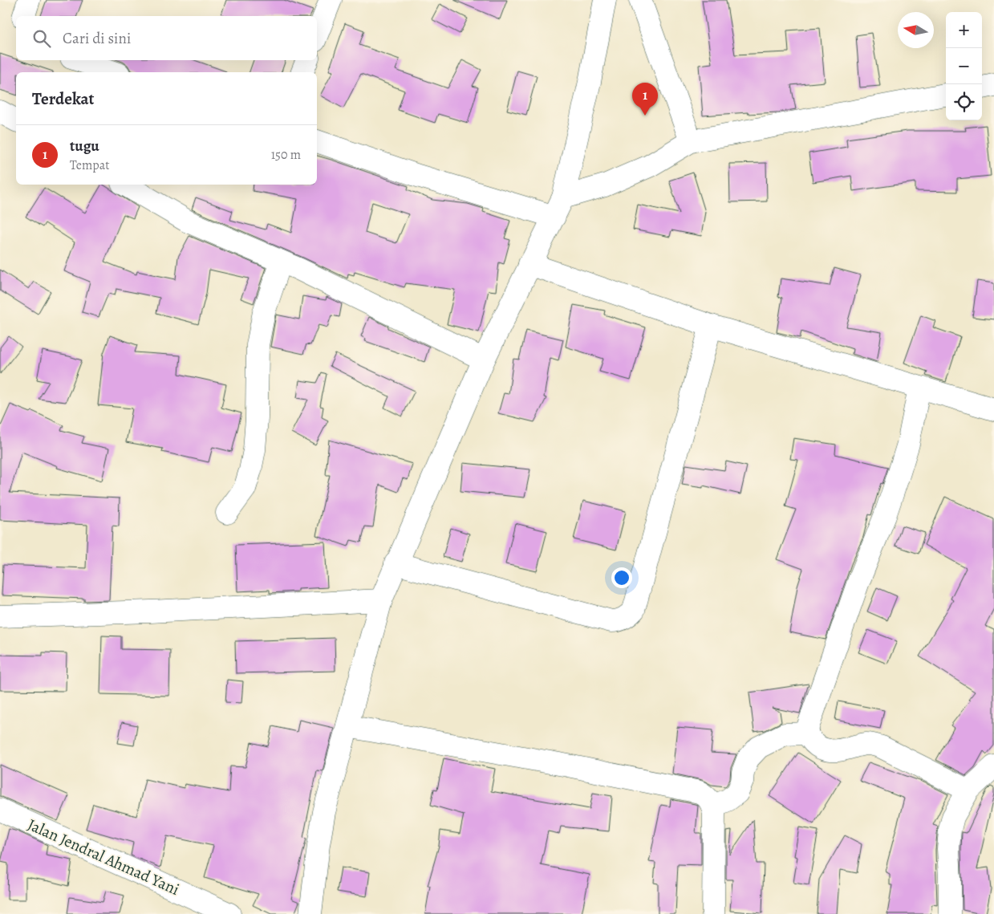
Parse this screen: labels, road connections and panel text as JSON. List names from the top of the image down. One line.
{"streets":{"street":["Jalan Jendral Ahmad Yani"]},"north":"left","page":{"map_buttons":["+","−"],"search":"Cari di sini","heading":"Terdekat","pins":"1","list":[{"mark":"1","name":"tugu","note":"Tempat","value":"150 m"}]}}
